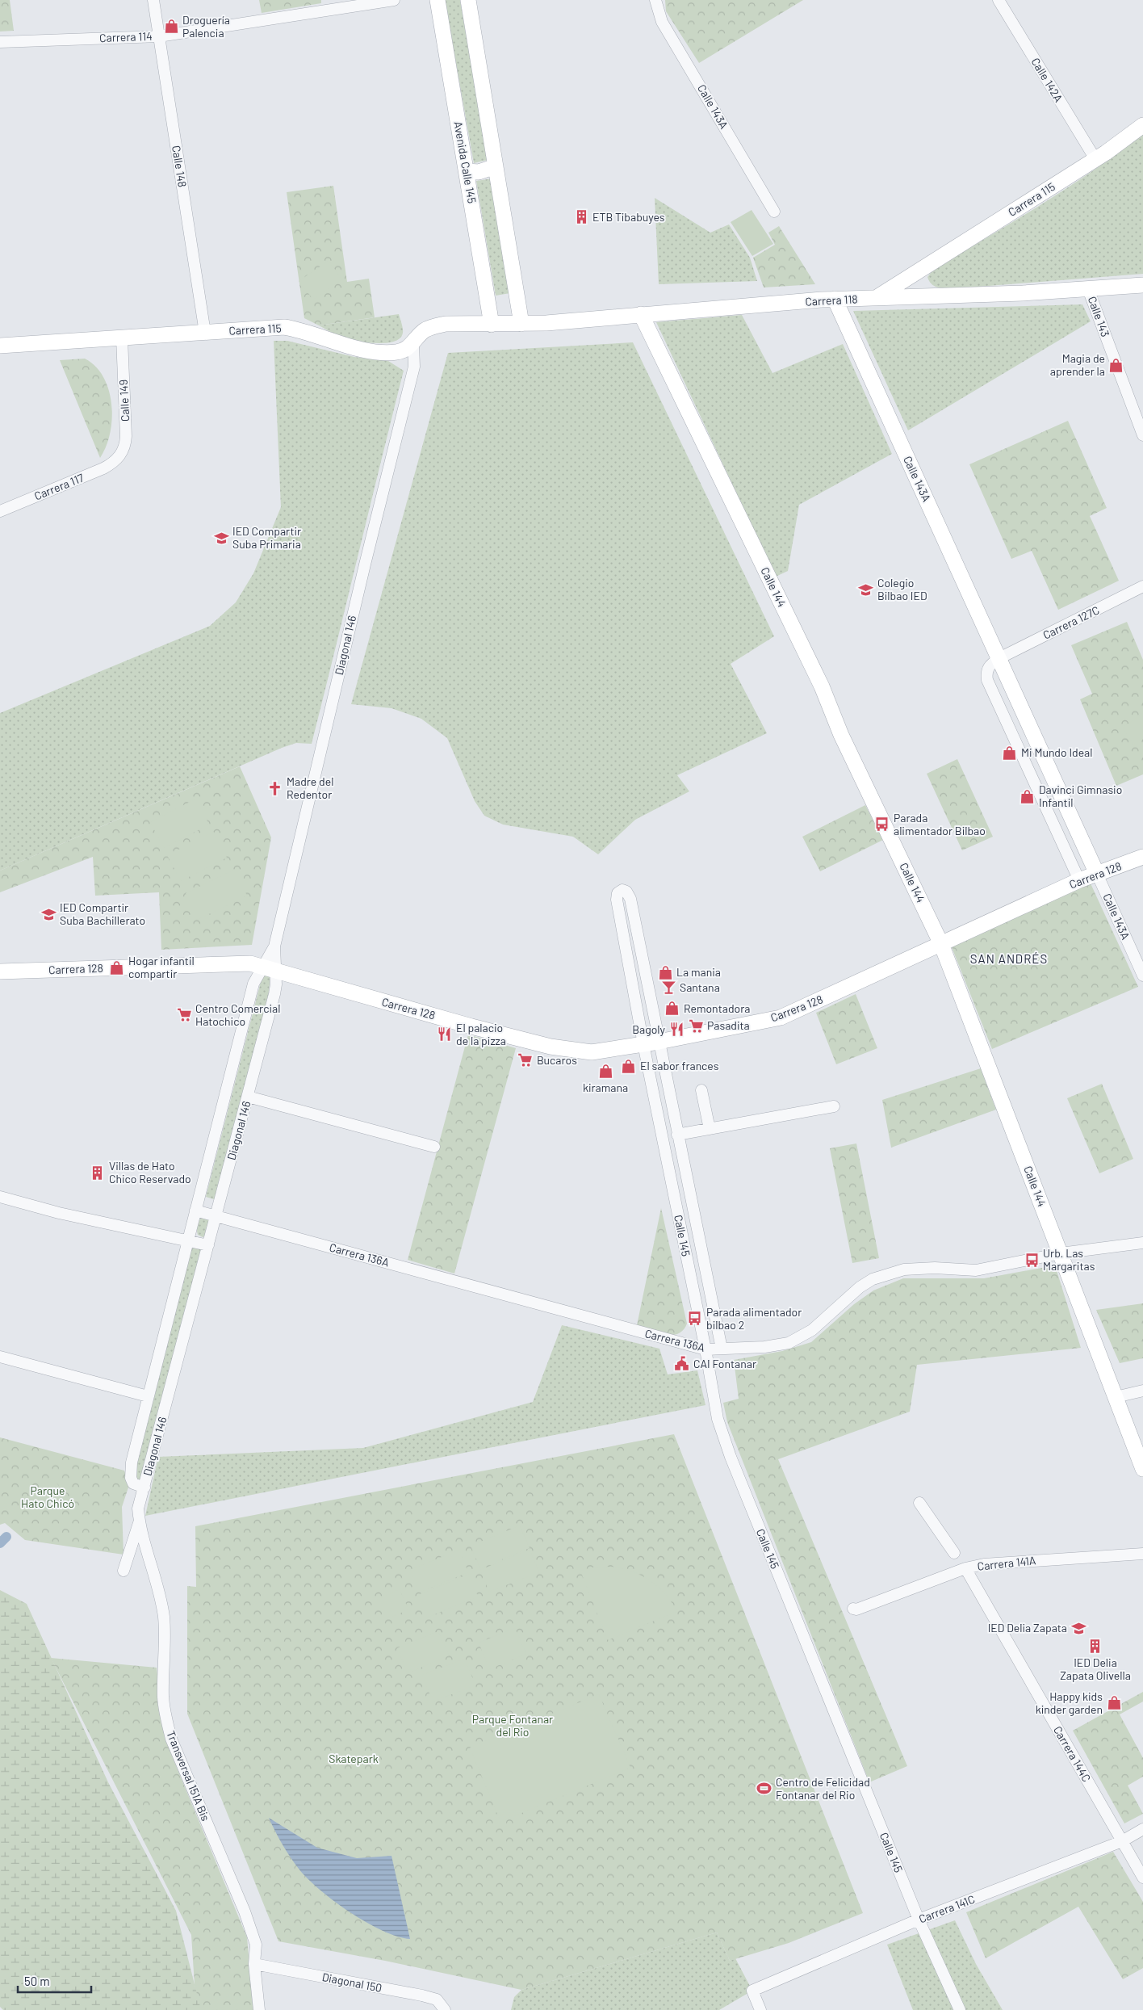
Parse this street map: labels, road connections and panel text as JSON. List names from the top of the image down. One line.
{"streets":{"street":["Carrera 114","Calle 142A","Calle 143A","Avenida Calle 145","Calle 148","Carrera 115","Carrera 118","Calle 143","Calle 149","Carrera 117","Calle 144","Carrera 127C","Diagonal 146","Carrera 128","Calle 145","Carrera 136A","Carrera 141A","Carrera 144C","Transversal 151A Bis","Carrera 141C","Diagonal 150"]},"crossings":[["Carrera 114","Calle 148"],["Calle 142A","Carrera 115"],["Calle 143A","Carrera 118"],["Calle 143A","Carrera 127C"],["Calle 143A","Carrera 128"],["Avenida Calle 145","Carrera 115"],["Calle 148","Carrera 115"],["Carrera 115","Carrera 118"],["Carrera 115","Calle 149"],["Carrera 115","Diagonal 146"],["Carrera 118","Calle 143"],["Carrera 118","Calle 144"],["Calle 149","Carrera 117"],["Calle 144","Carrera 128"],["Calle 144","Carrera 136A"],["Diagonal 146","Carrera 128"],["Diagonal 146","Carrera 136A"],["Diagonal 146","Transversal 151A Bis"],["Carrera 128","Calle 145"],["Calle 145","Carrera 136A"],["Calle 145","Carrera 141C"],["Carrera 141A","Carrera 144C"],["Carrera 144C","Carrera 141C"],["Transversal 151A Bis","Diagonal 150"]],"districts":["SAN ANDRÉS"],"parks":["Parque Hato Chicó","Parque Fontanar del Rio","Skatepark"],"places":{"shop":["Droguería Palencia","Magia de aprender la","Mi Mundo Ideal","Davinci Gimnasio Infantil","Hogar infantil compartir","La mania","Remontadora","El sabor frances","kiramana","Happy kids kinder garden"],"building":["ETB Tibabuyes","Villas de Hato Chico Reservado","IED Delia Zapata Olivella"],"school or university":["IED Compartir Suba Primaria","Colegio Bilbao IED","IED Compartir Suba Bachillerato","IED Delia Zapata"],"church":["Madre del Redentor"],"bus stop":["Parada alimentador Bilbao","Urb. Las Margaritas","Parada alimentador bilbao 2"],"bar":["Santana"],"supermarket":["Centro Comercial Hatochico","Pasadita","Bucaros"],"restaurant":["Bagoly","El palacio de la pizza"],"public building":["CAI Fontanar"],"sports":["Centro de Felicidad Fontanar del Rio"]},"scale_bar":"50 m"}
